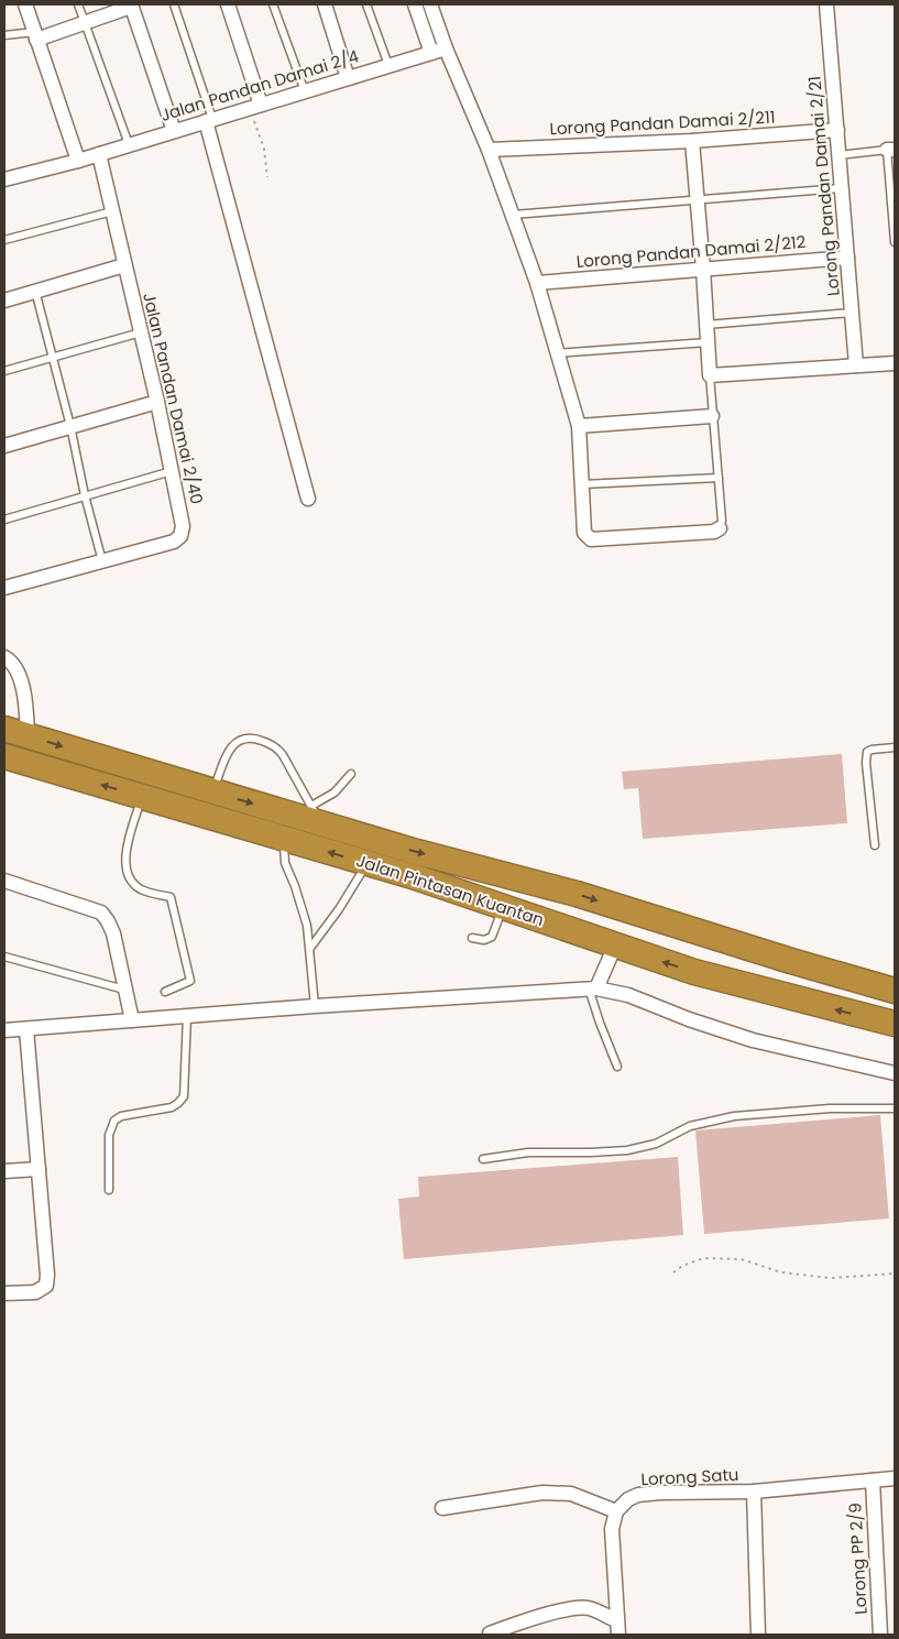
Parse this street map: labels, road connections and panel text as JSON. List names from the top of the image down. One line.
{"streets":{"highway":["Jalan Pintasan Kuantan"],"street":["Jalan Pandan Damai 2/4","Lorong Pandan Damai 2/211","Lorong Pandan Damai 2/21","Lorong Pandan Damai 2/212","Jalan Pandan Damai 2/40","Lorong Satu","Lorong PP 2/9"]},"crossings":[["Jalan Pandan Damai 2/4","Jalan Pandan Damai 2/40"],["Lorong Pandan Damai 2/211","Lorong Pandan Damai 2/21"],["Lorong Pandan Damai 2/21","Lorong Pandan Damai 2/212"],["Lorong Satu","Lorong PP 2/9"]]}
